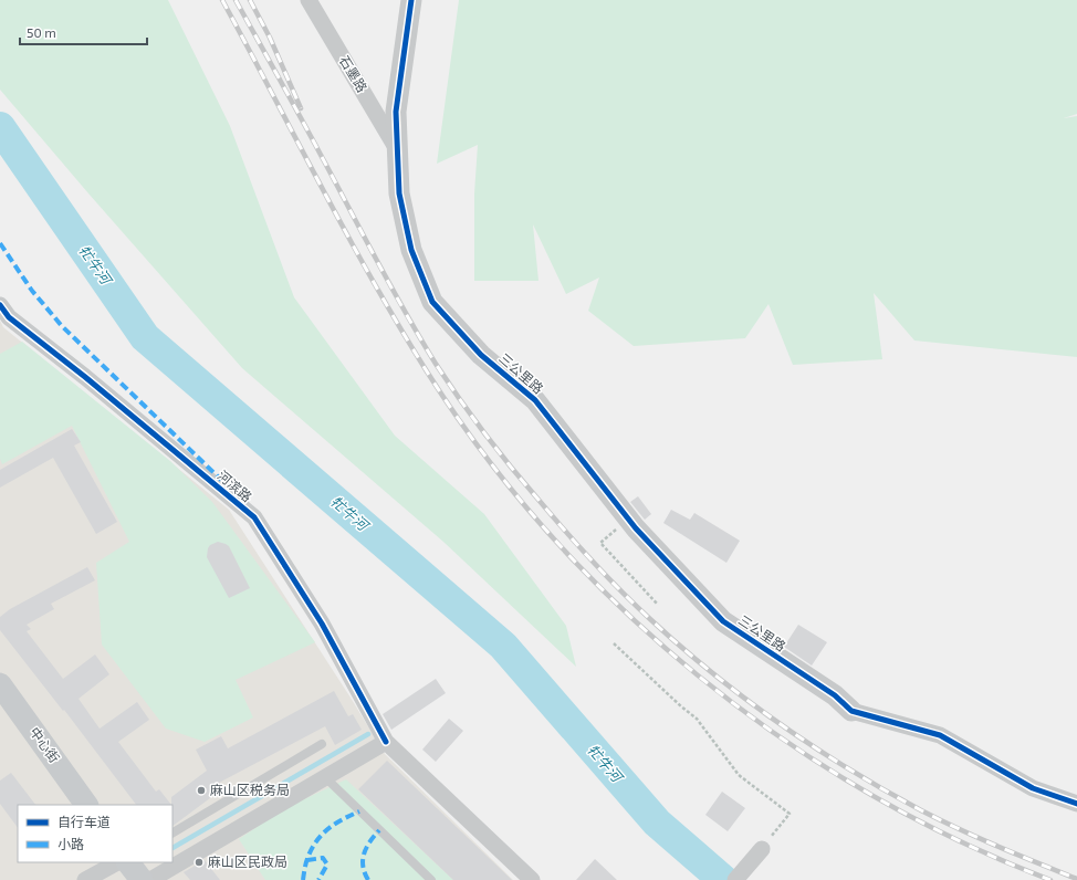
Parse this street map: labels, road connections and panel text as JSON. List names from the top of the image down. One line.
{"streets":{"main road":["中心街"],"street":["石墨路","三公里路","河滨路"]},"crossings":[["石墨路","三公里路"]],"water":["牤牛河"],"places":["麻山区税务局","麻山区民政局"],"legend":["自行车道","小路"],"scale_bar":"50 m"}
